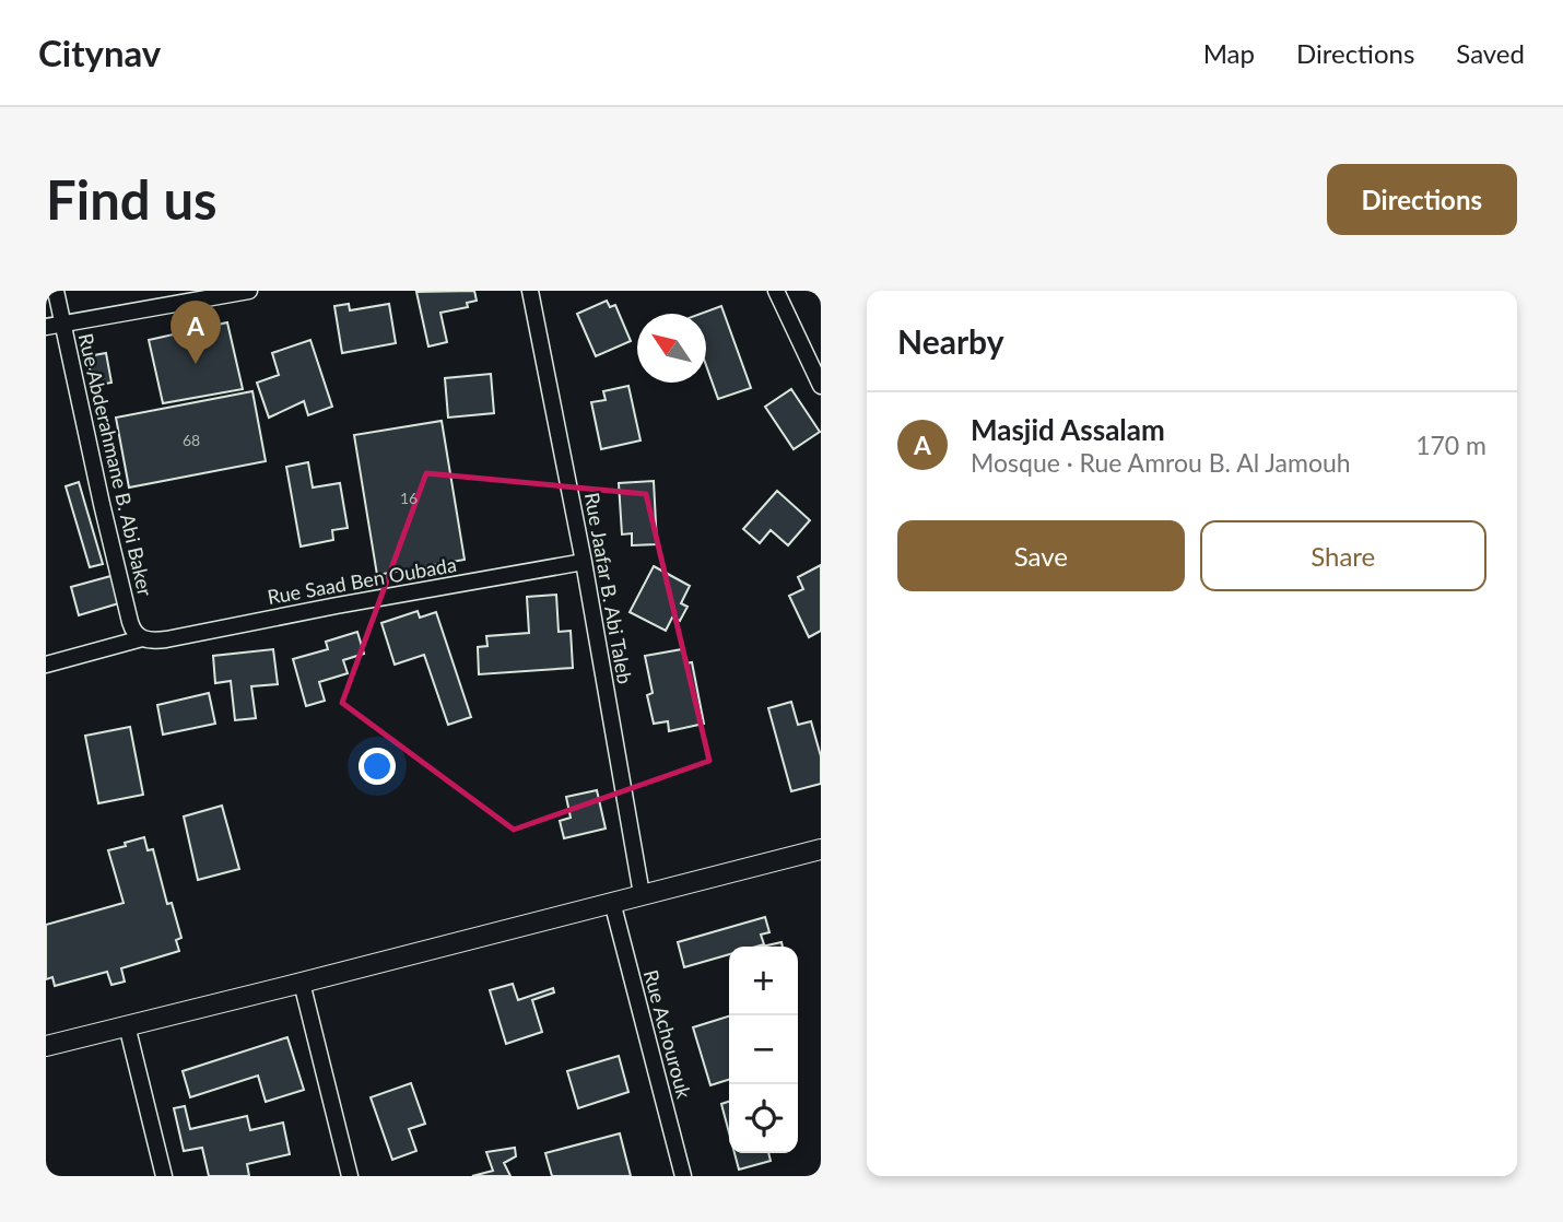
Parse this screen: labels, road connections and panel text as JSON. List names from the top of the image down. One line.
{"streets":{"street":["Rue Abderahmane B. Abi Baker","Rue Saad Ben Oubada","Rue Jaafar B. Abi Taleb","Rue Achourouk"]},"crossings":[["Rue Abderahmane B. Abi Baker","Rue Saad Ben Oubada"],["Rue Saad Ben Oubada","Rue Jaafar B. Abi Taleb"]],"house_numbers":["68","16"],"north":"top left","page":{"header":"Citynav","nav":["Map","Directions","Saved"],"buttons":["Directions",["Save","Share"]],"title":"Find us","heading":"Nearby","pins":"A","list":[{"mark":"A","name":"Masjid Assalam","note":"Mosque · Rue Amrou B. Al Jamouh","value":"170 m"}],"map_buttons":["+","−"]}}
